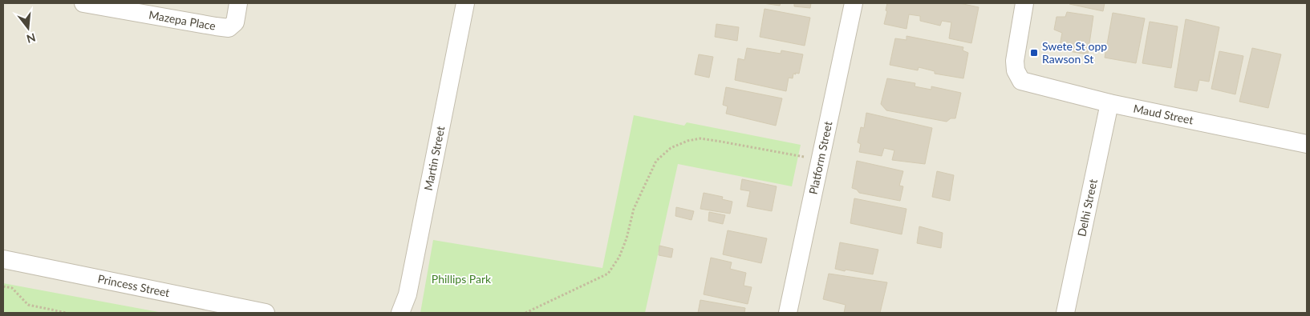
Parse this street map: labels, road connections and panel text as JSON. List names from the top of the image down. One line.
{"streets":{"street":["Mazepa Place","Maud Street","Platform Street","Martin Street","Delhi Street","Princess Street"]},"crossings":[["Maud Street","Delhi Street"]],"parks":["Phillips Park"],"places":{"transit":["Swete St opp Rawson St"]},"north":"bottom"}
